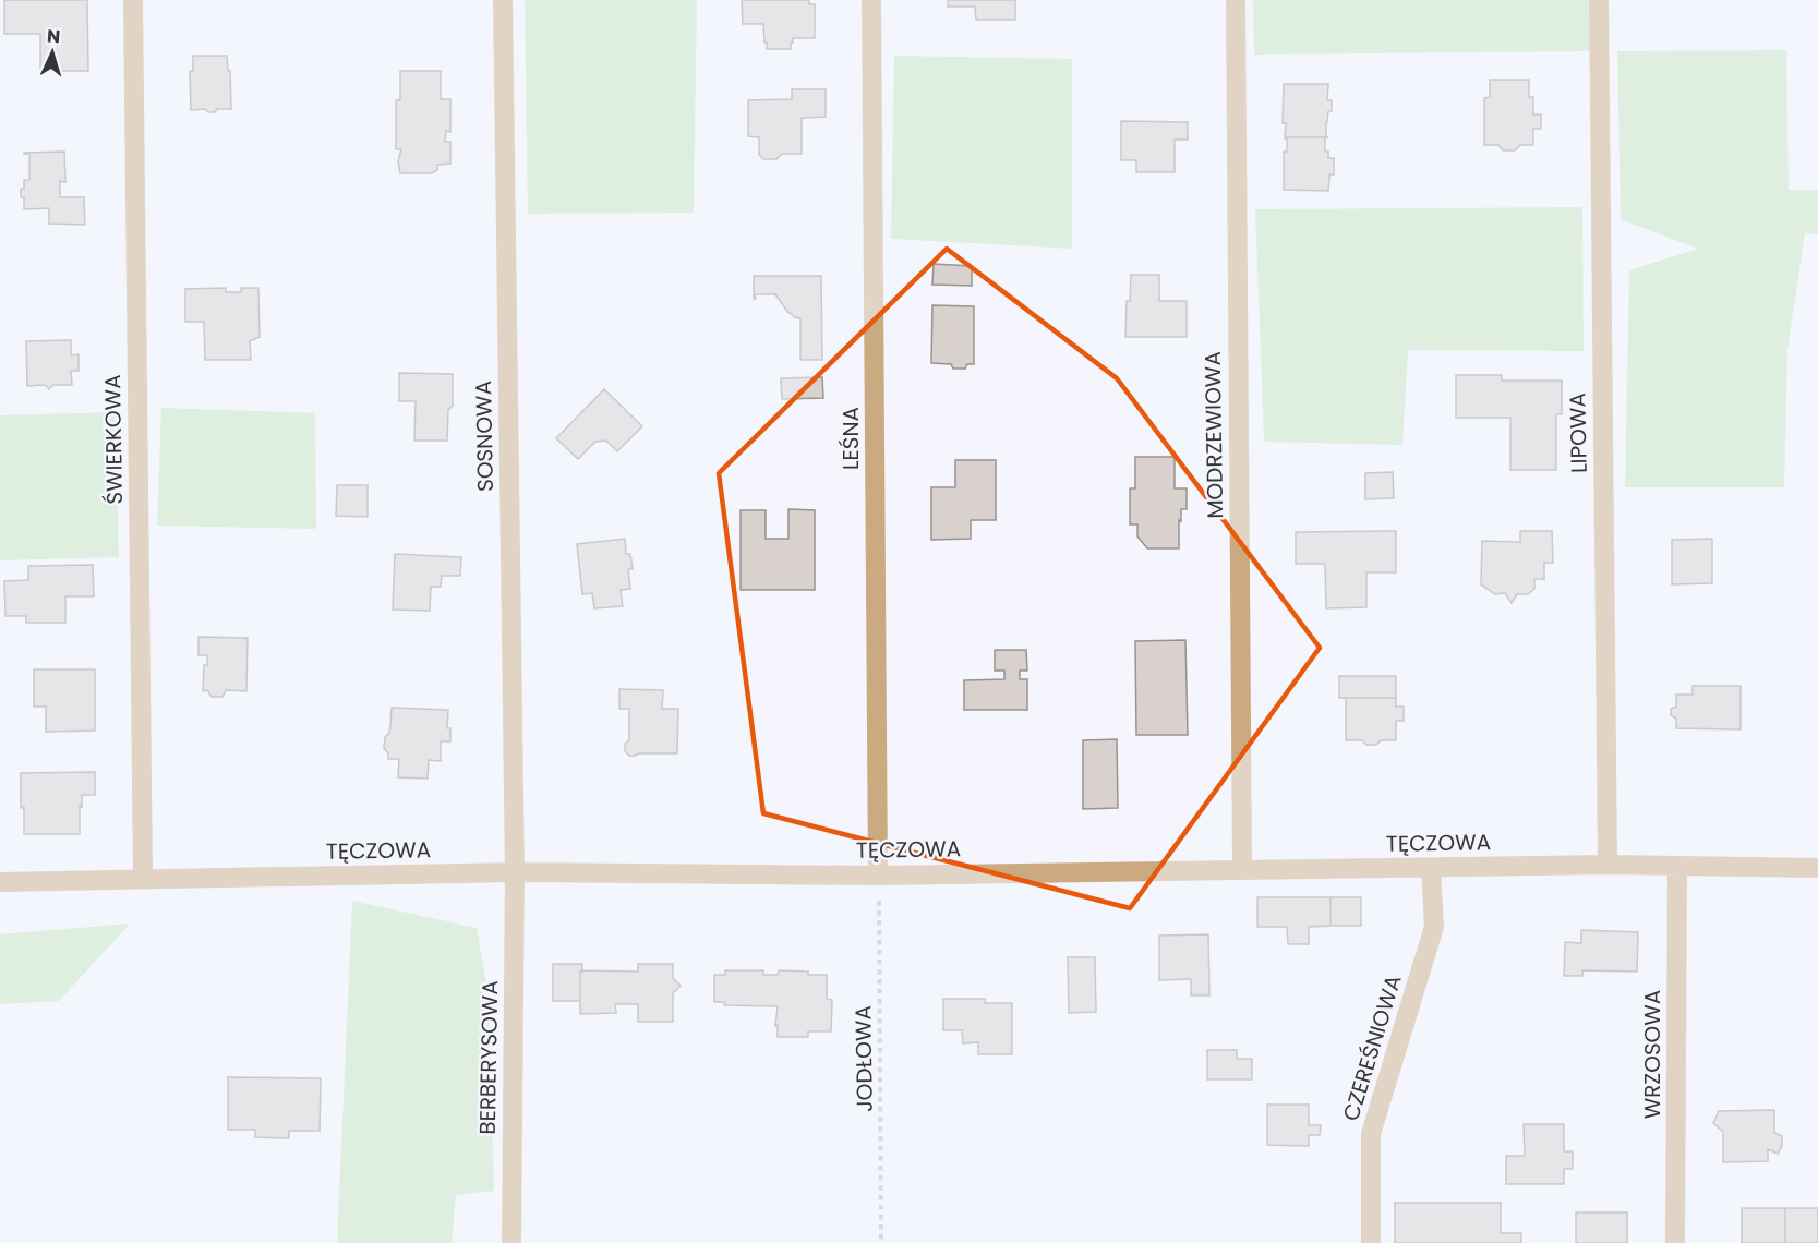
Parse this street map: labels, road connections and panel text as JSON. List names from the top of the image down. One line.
{"streets":{"street":["LIPOWA","MODRZEWIOWA","SOSNOWA","LEŚNA","ŚWIERKOWA","TĘCZOWA","CZEREŚNIOWA","WRZOSOWA","BERBERYSOWA"],"path":["JODŁOWA"]},"crossings":[["LIPOWA","TĘCZOWA"],["MODRZEWIOWA","TĘCZOWA"],["SOSNOWA","TĘCZOWA"],["SOSNOWA","BERBERYSOWA"],["LEŚNA","TĘCZOWA"],["LEŚNA","JODŁOWA"],["ŚWIERKOWA","TĘCZOWA"],["TĘCZOWA","CZEREŚNIOWA"],["TĘCZOWA","WRZOSOWA"],["TĘCZOWA","BERBERYSOWA"],["TĘCZOWA","JODŁOWA"]],"north":"top"}
